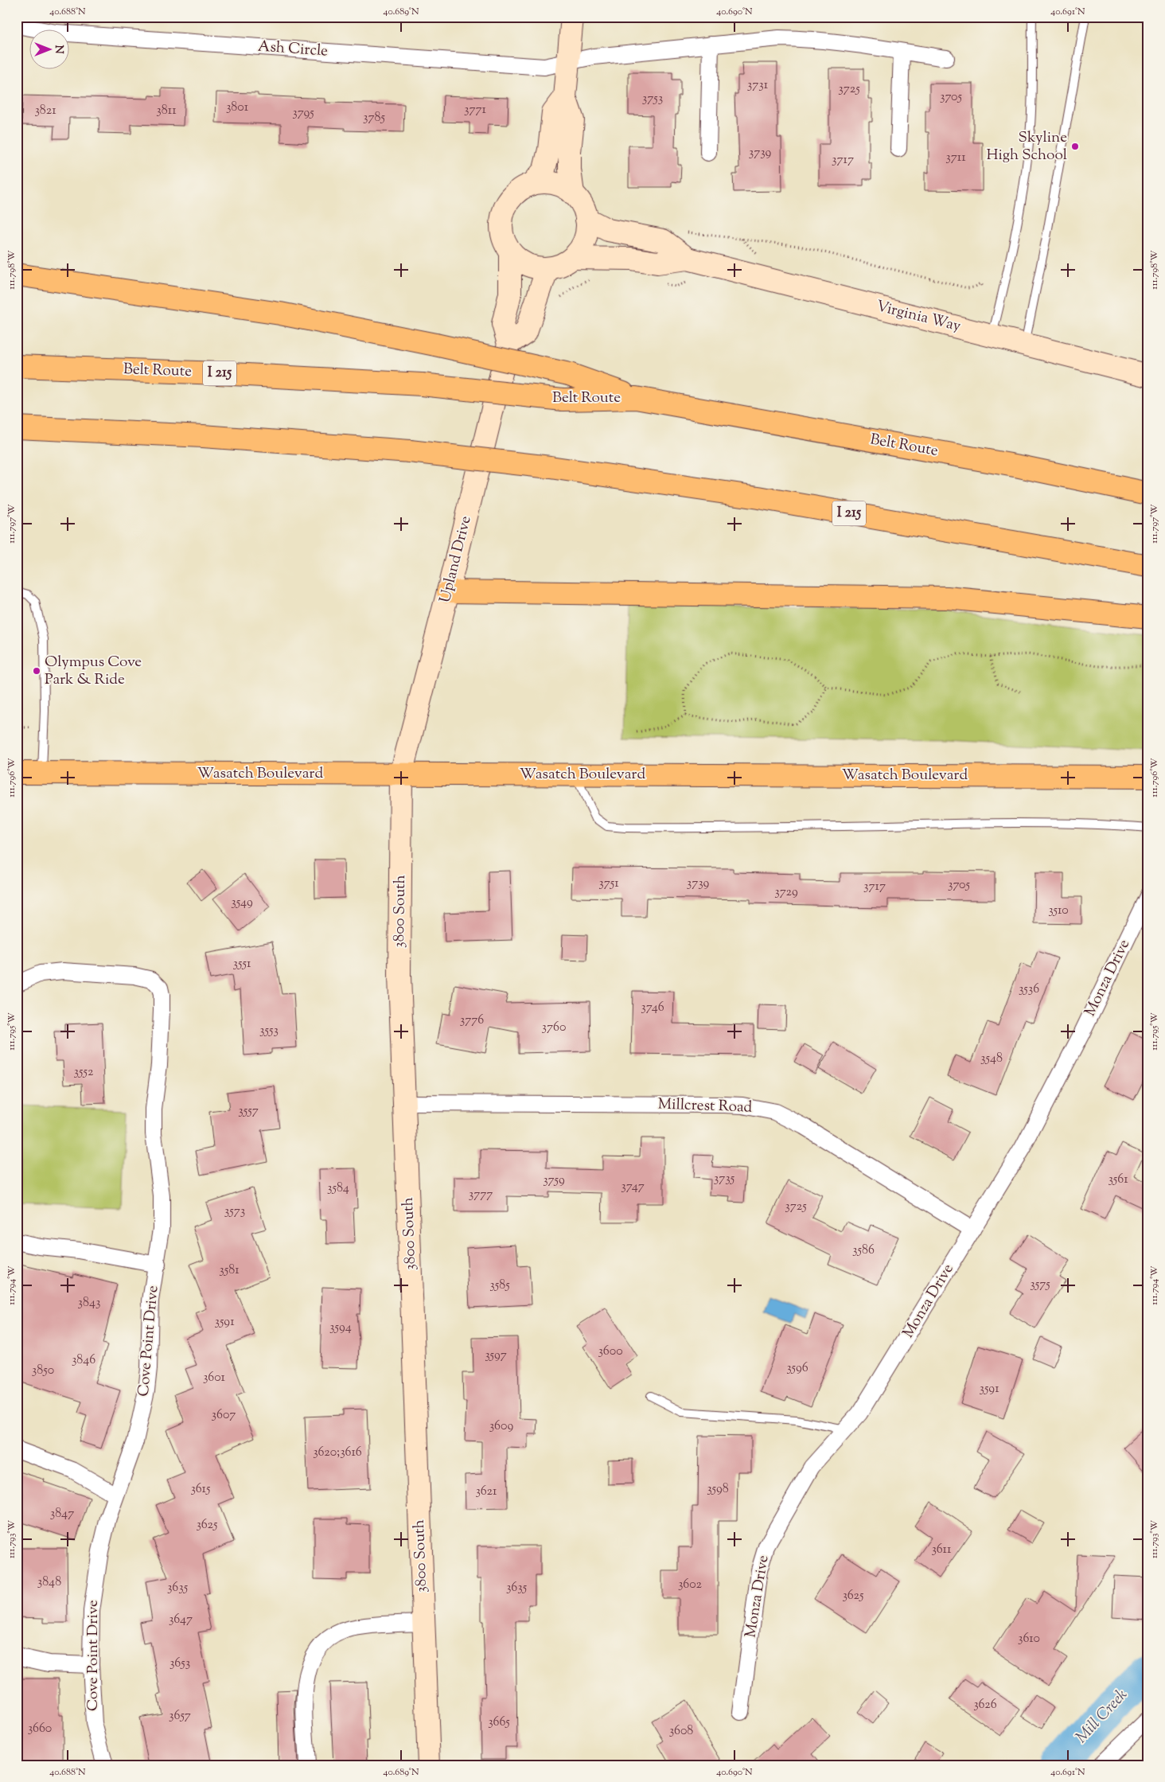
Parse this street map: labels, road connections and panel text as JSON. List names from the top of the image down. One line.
{"streets":{"main road":["Belt Route","I 215","Wasatch Boulevard"],"street":["Ash Circle","Virginia Way","Upland Drive","3800 South","Monza Drive","Millcrest Road","Cove Point Drive"]},"crossings":[["Virginia Way","Upland Drive"],["Upland Drive","Wasatch Boulevard"],["Upland Drive","3800 South"],["Wasatch Boulevard","3800 South"],["3800 South","Millcrest Road"],["Monza Drive","Millcrest Road"]],"water":["Mill Creek"],"places":["Skyline High School","Olympus Cove Park & Ride"],"house_numbers":["3731","3725","3705","3753","3801","3771","3821","3811","3795","3785","3739","3711","3717","3751","3739","3705","3717","3729","3549","3510","3551","3536","3746","3776","3760","3553","3548","3552","3557","3735","3561","3759","3747","3584","3777","3725","3573","3586","3581","3575","3585","3843","3591","3594","3600","3597","3846","3596","3850","3601","3591","3607","3609","3620;3616","3615","3598","3621","3847","3625","3611","3848","3602","3635","3635","3625","3647","3610","3653","3626","3657","3665","3660","3608"],"north":"right","coordinates":["40.688°N","40.689°N","40.690°N","40.691°N","111.798°W","111.797°W","111.796°W","111.795°W","111.794°W","111.793°W"]}
